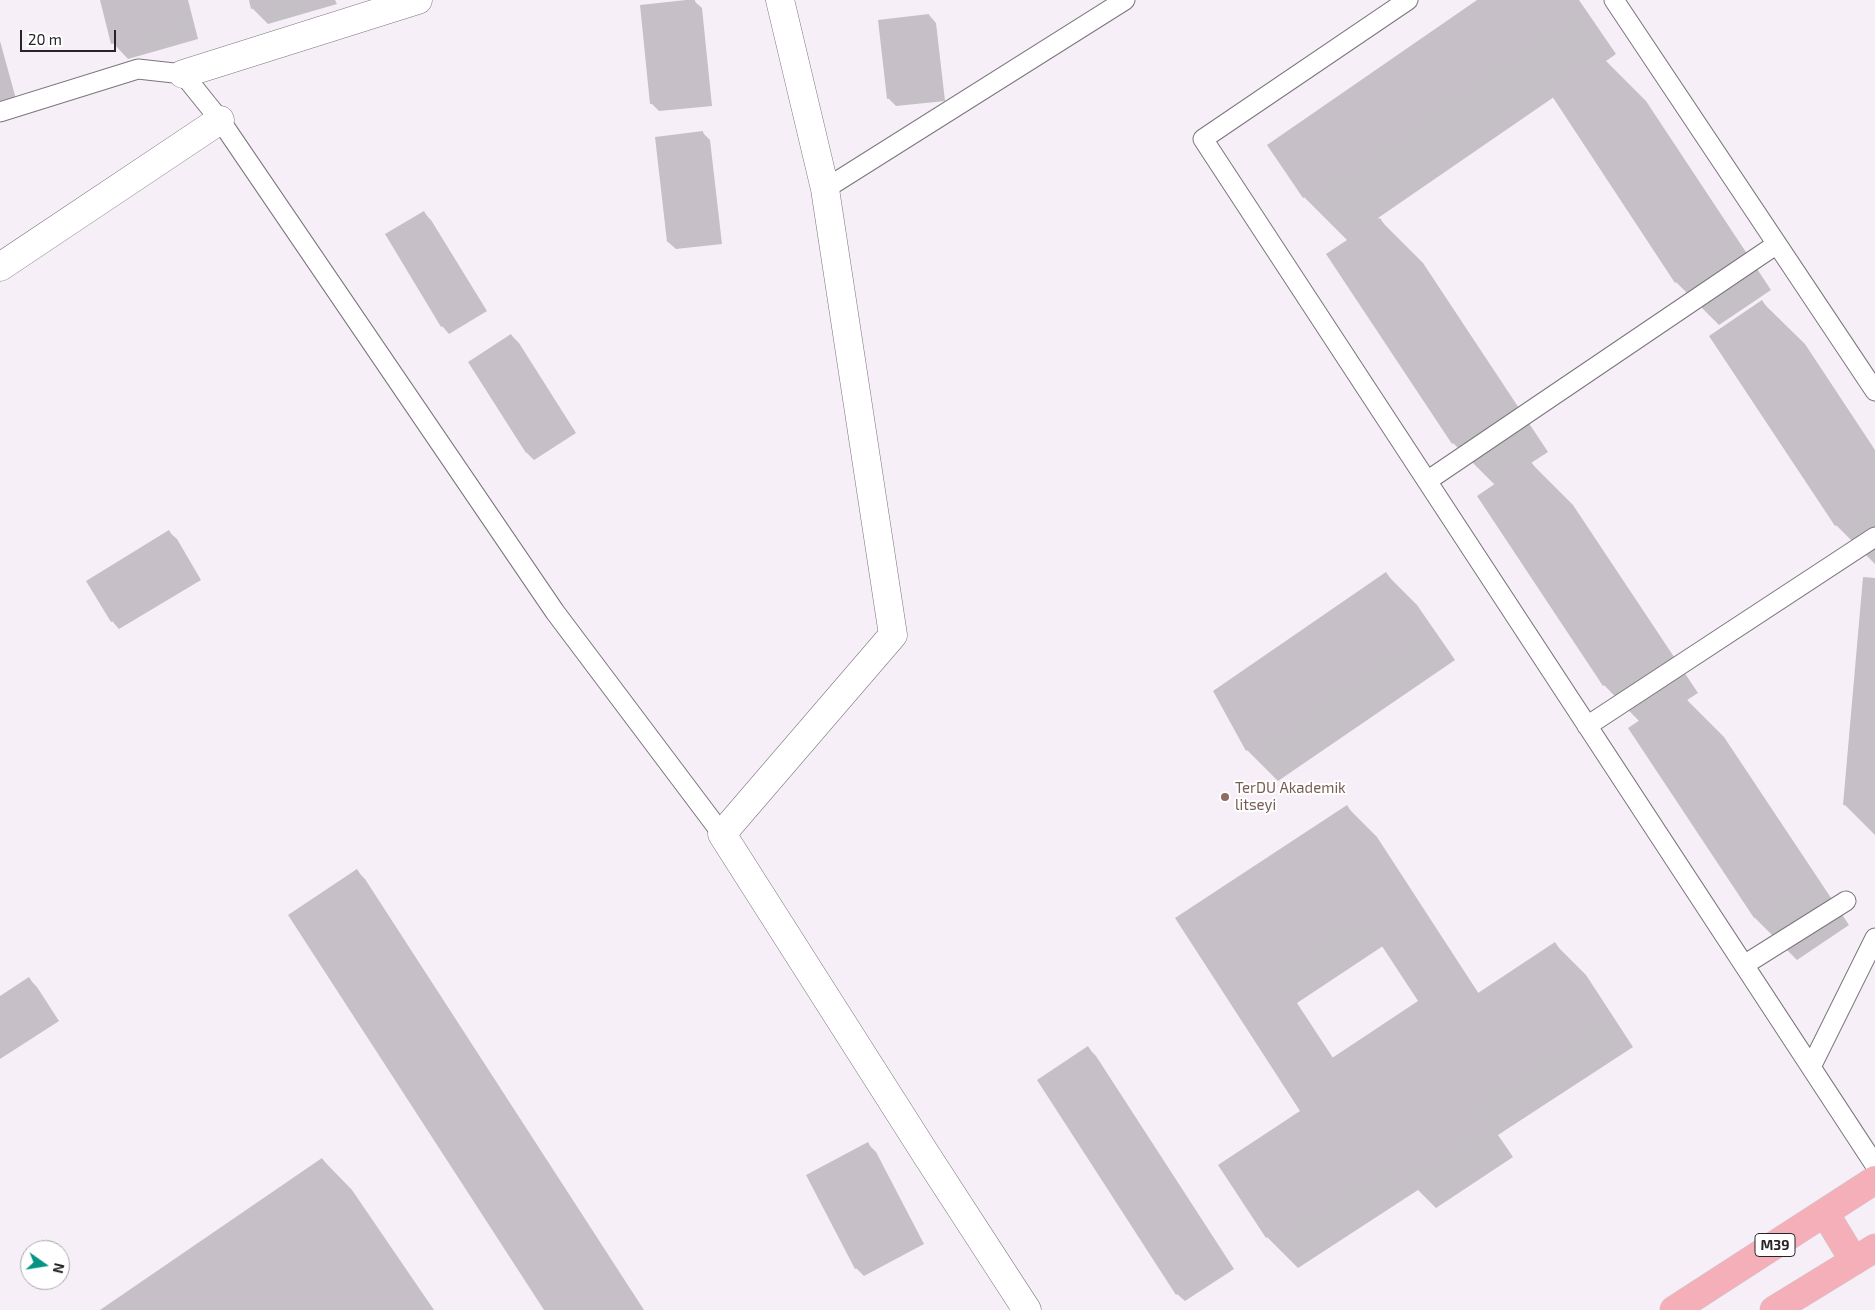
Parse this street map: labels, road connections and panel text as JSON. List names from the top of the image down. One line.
{"streets":{"highway":["M39"]},"places":["TerDU Akademik litseyi"],"scale_bar":"20 m","north":"right"}
